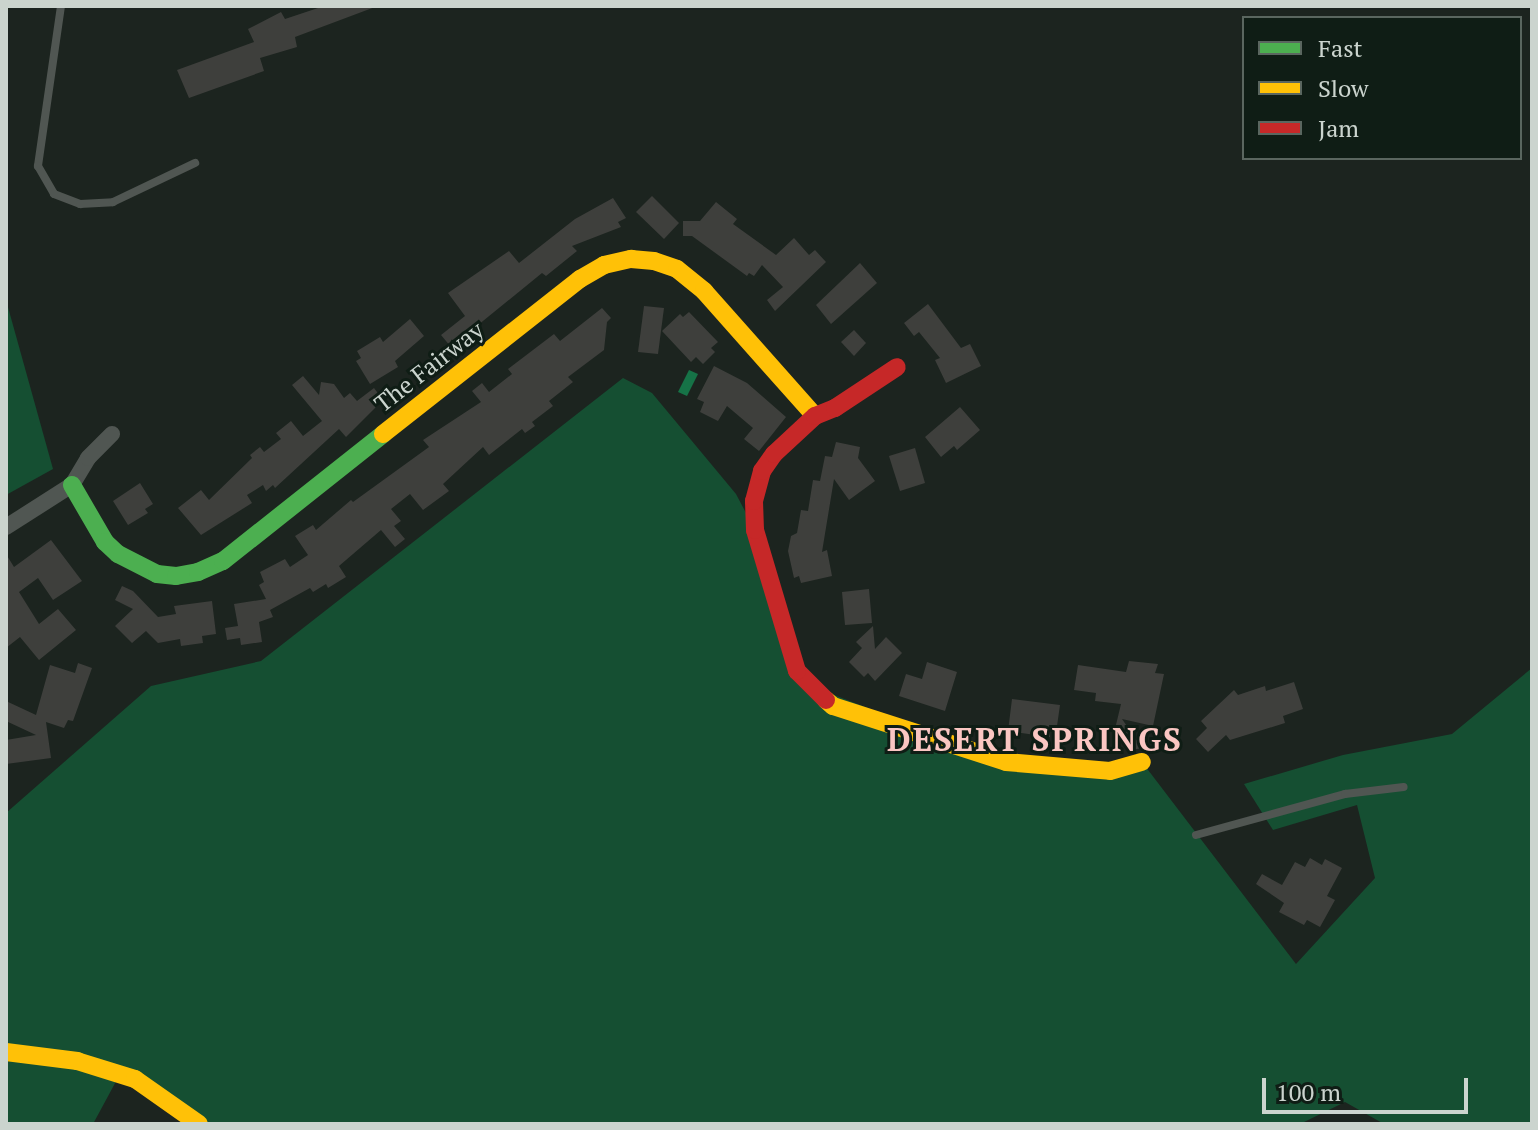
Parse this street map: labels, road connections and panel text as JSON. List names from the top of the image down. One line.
{"streets":{"street":["The Fairway"]},"districts":["DESERT SPRINGS"],"legend":["Fast","Slow","Jam"],"scale_bar":"100 m"}
